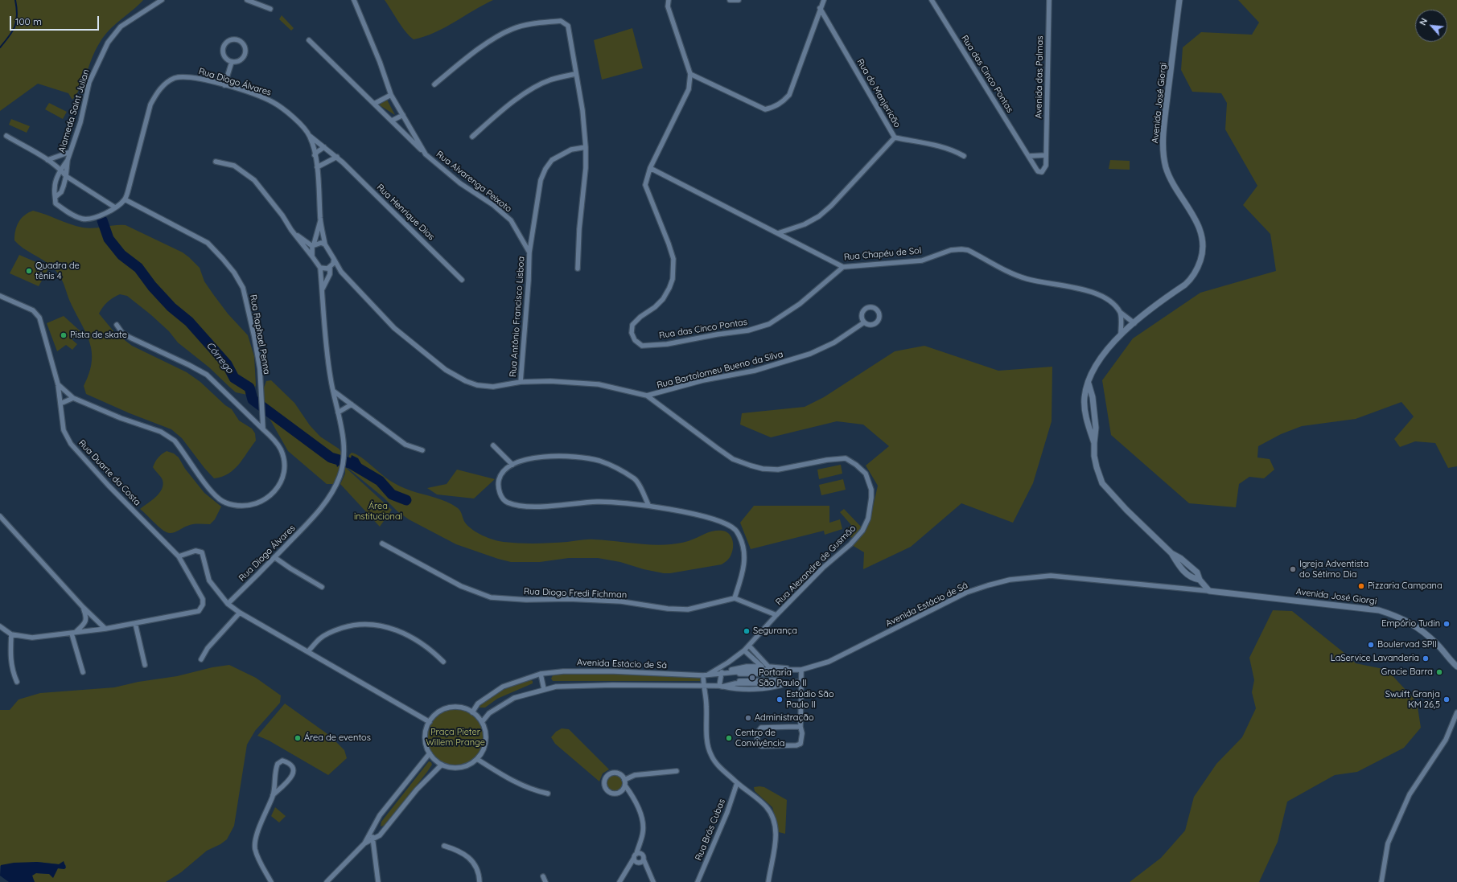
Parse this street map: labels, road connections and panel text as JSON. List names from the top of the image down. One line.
{"streets":{"street":["Rua das Cinco Pontas","Avenida das Palmas","Rua Diogo Álvares","Rua do Manjericão","Avenida José Giorgi","Alameda Saint Julian","Rua Alvarenga Peixoto","Rua Henrique Dias","Rua Chapéu de Sol","Rua Antônio Francisco Lisboa","Rua Raphael Penna","Rua Bartolomeu Bueno da Silva","Rua Duarte da Costa","Rua Alexandre de Gusmão","Rua Diogo Fredi Fichman","Avenida Estácio de Sá","Rua Brás Cubas"]},"crossings":[["Rua das Cinco Pontas","Avenida das Palmas"],["Rua das Cinco Pontas","Rua Chapéu de Sol"],["Rua Diogo Álvares","Rua Henrique Dias"],["Rua Diogo Álvares","Rua Raphael Penna"],["Rua Diogo Álvares","Rua Alexandre de Gusmão"],["Rua do Manjericão","Rua Chapéu de Sol"],["Avenida José Giorgi","Rua Chapéu de Sol"],["Avenida José Giorgi","Avenida Estácio de Sá"],["Rua Alvarenga Peixoto","Rua Antônio Francisco Lisboa"],["Rua Antônio Francisco Lisboa","Rua Alexandre de Gusmão"],["Rua Bartolomeu Bueno da Silva","Rua Alexandre de Gusmão"],["Rua Alexandre de Gusmão","Avenida Estácio de Sá"]],"water":["Córrego"],"parks":["Área institucional","Praça Pieter Willem Prange"],"places":["Quadra de tênis 4","Pista de skate","Igreja Adventista do Sétimo Dia","Pizzaria Campana","Empório Tudin","Segurança","Boulervad SPII","LaService Lavanderia","Gracie Barra","Portaria São Paulo II","Estúdio São Paulo II","Swuift Granja KM 26,5","Administração","Área de eventos","Centro de Convivência"],"scale_bar":"100 m","north":"top left"}
